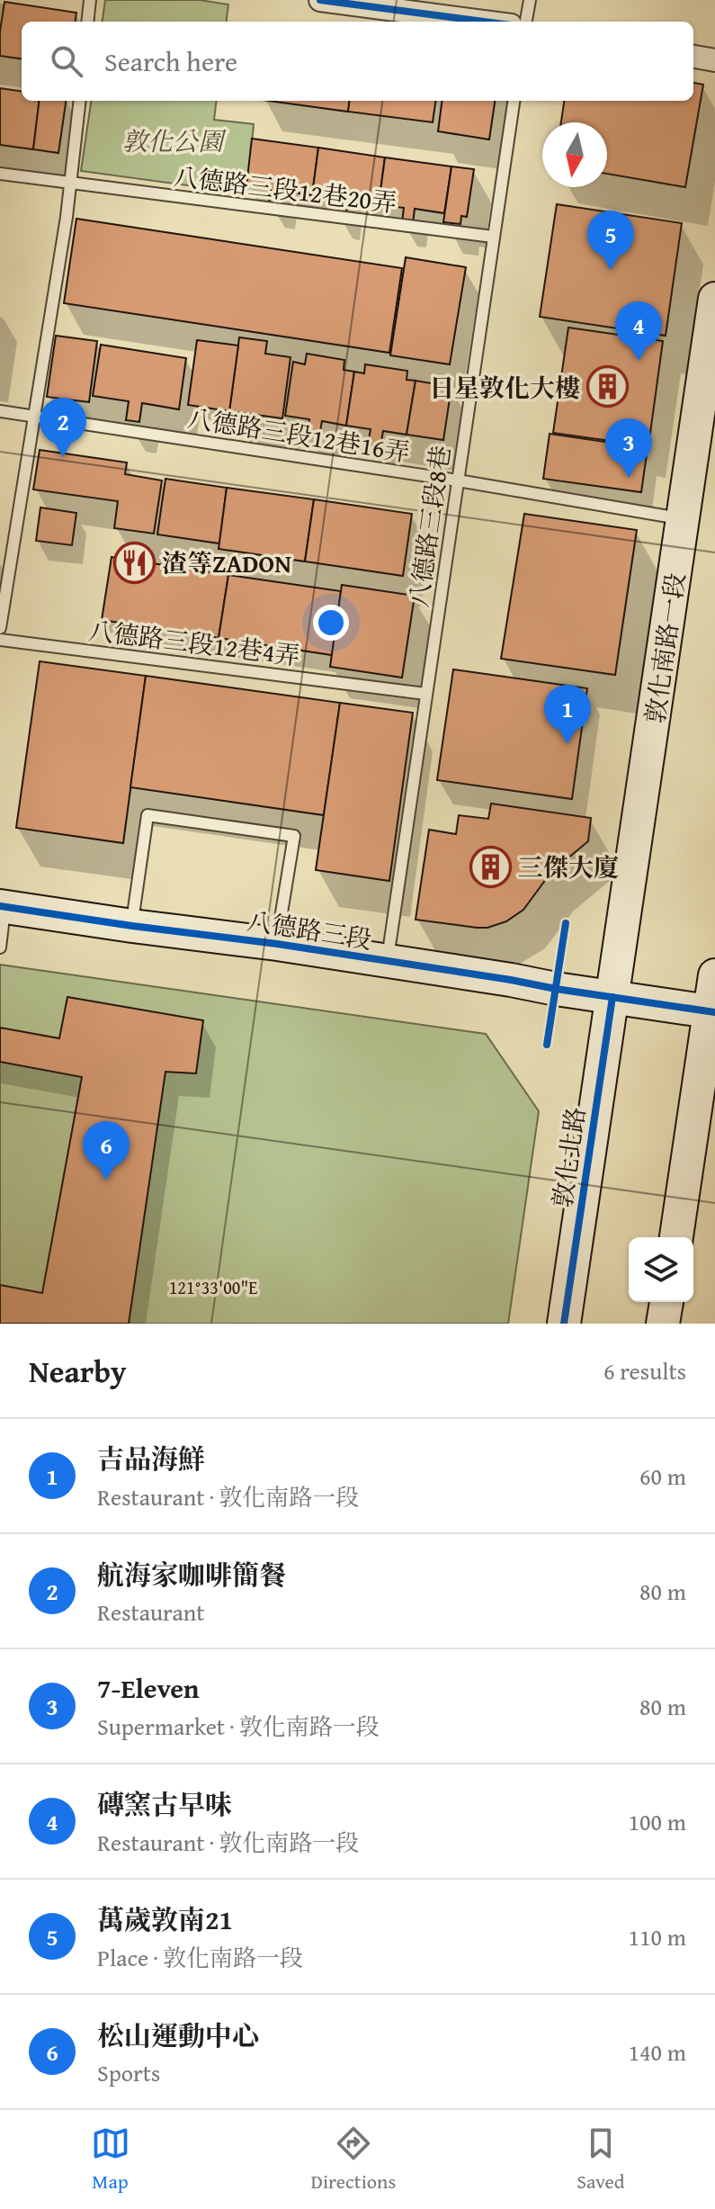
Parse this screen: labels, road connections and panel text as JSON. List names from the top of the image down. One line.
{"streets":{"main road":["敦化南路一段","八德路三段","敦化北路"],"lane":["八德路三段12巷20弄","八德路三段12巷16弄","八德路三段8巷","八德路三段12巷4弄"]},"crossings":[["八德路三段12巷20弄","八德路三段8巷"],["八德路三段12巷16弄","八德路三段8巷"],["八德路三段12巷16弄","敦化南路一段"],["八德路三段8巷","八德路三段12巷4弄"],["八德路三段8巷","八德路三段"],["敦化南路一段","八德路三段"],["敦化南路一段","敦化北路"],["八德路三段","敦化北路"]],"parks":["敦化公園"],"places":{"building":["日星敦化大樓","三傑大廈"],"restaurant":["渣等ZADON"]},"north":"bottom","page":{"search":"Search here","pins":["5","4","2","3","1","6"],"heading":["Nearby","6 results"],"list":[{"mark":"1","name":"吉品海鮮","note":"Restaurant · 敦化南路一段","value":"60 m"},{"mark":"2","name":"航海家咖啡簡餐","note":"Restaurant","value":"80 m"},{"mark":"3","name":"7-Eleven","note":"Supermarket · 敦化南路一段","value":"80 m"},{"mark":"4","name":"磚窯古早味","note":"Restaurant · 敦化南路一段","value":"100 m"},{"mark":"5","name":"萬歲敦南21","note":"Place · 敦化南路一段","value":"110 m"},{"mark":"6","name":"松山運動中心","note":"Sports","value":"140 m"}],"nav":["Map","Directions","Saved"]},"coordinates":["121°33'00\"E"]}
